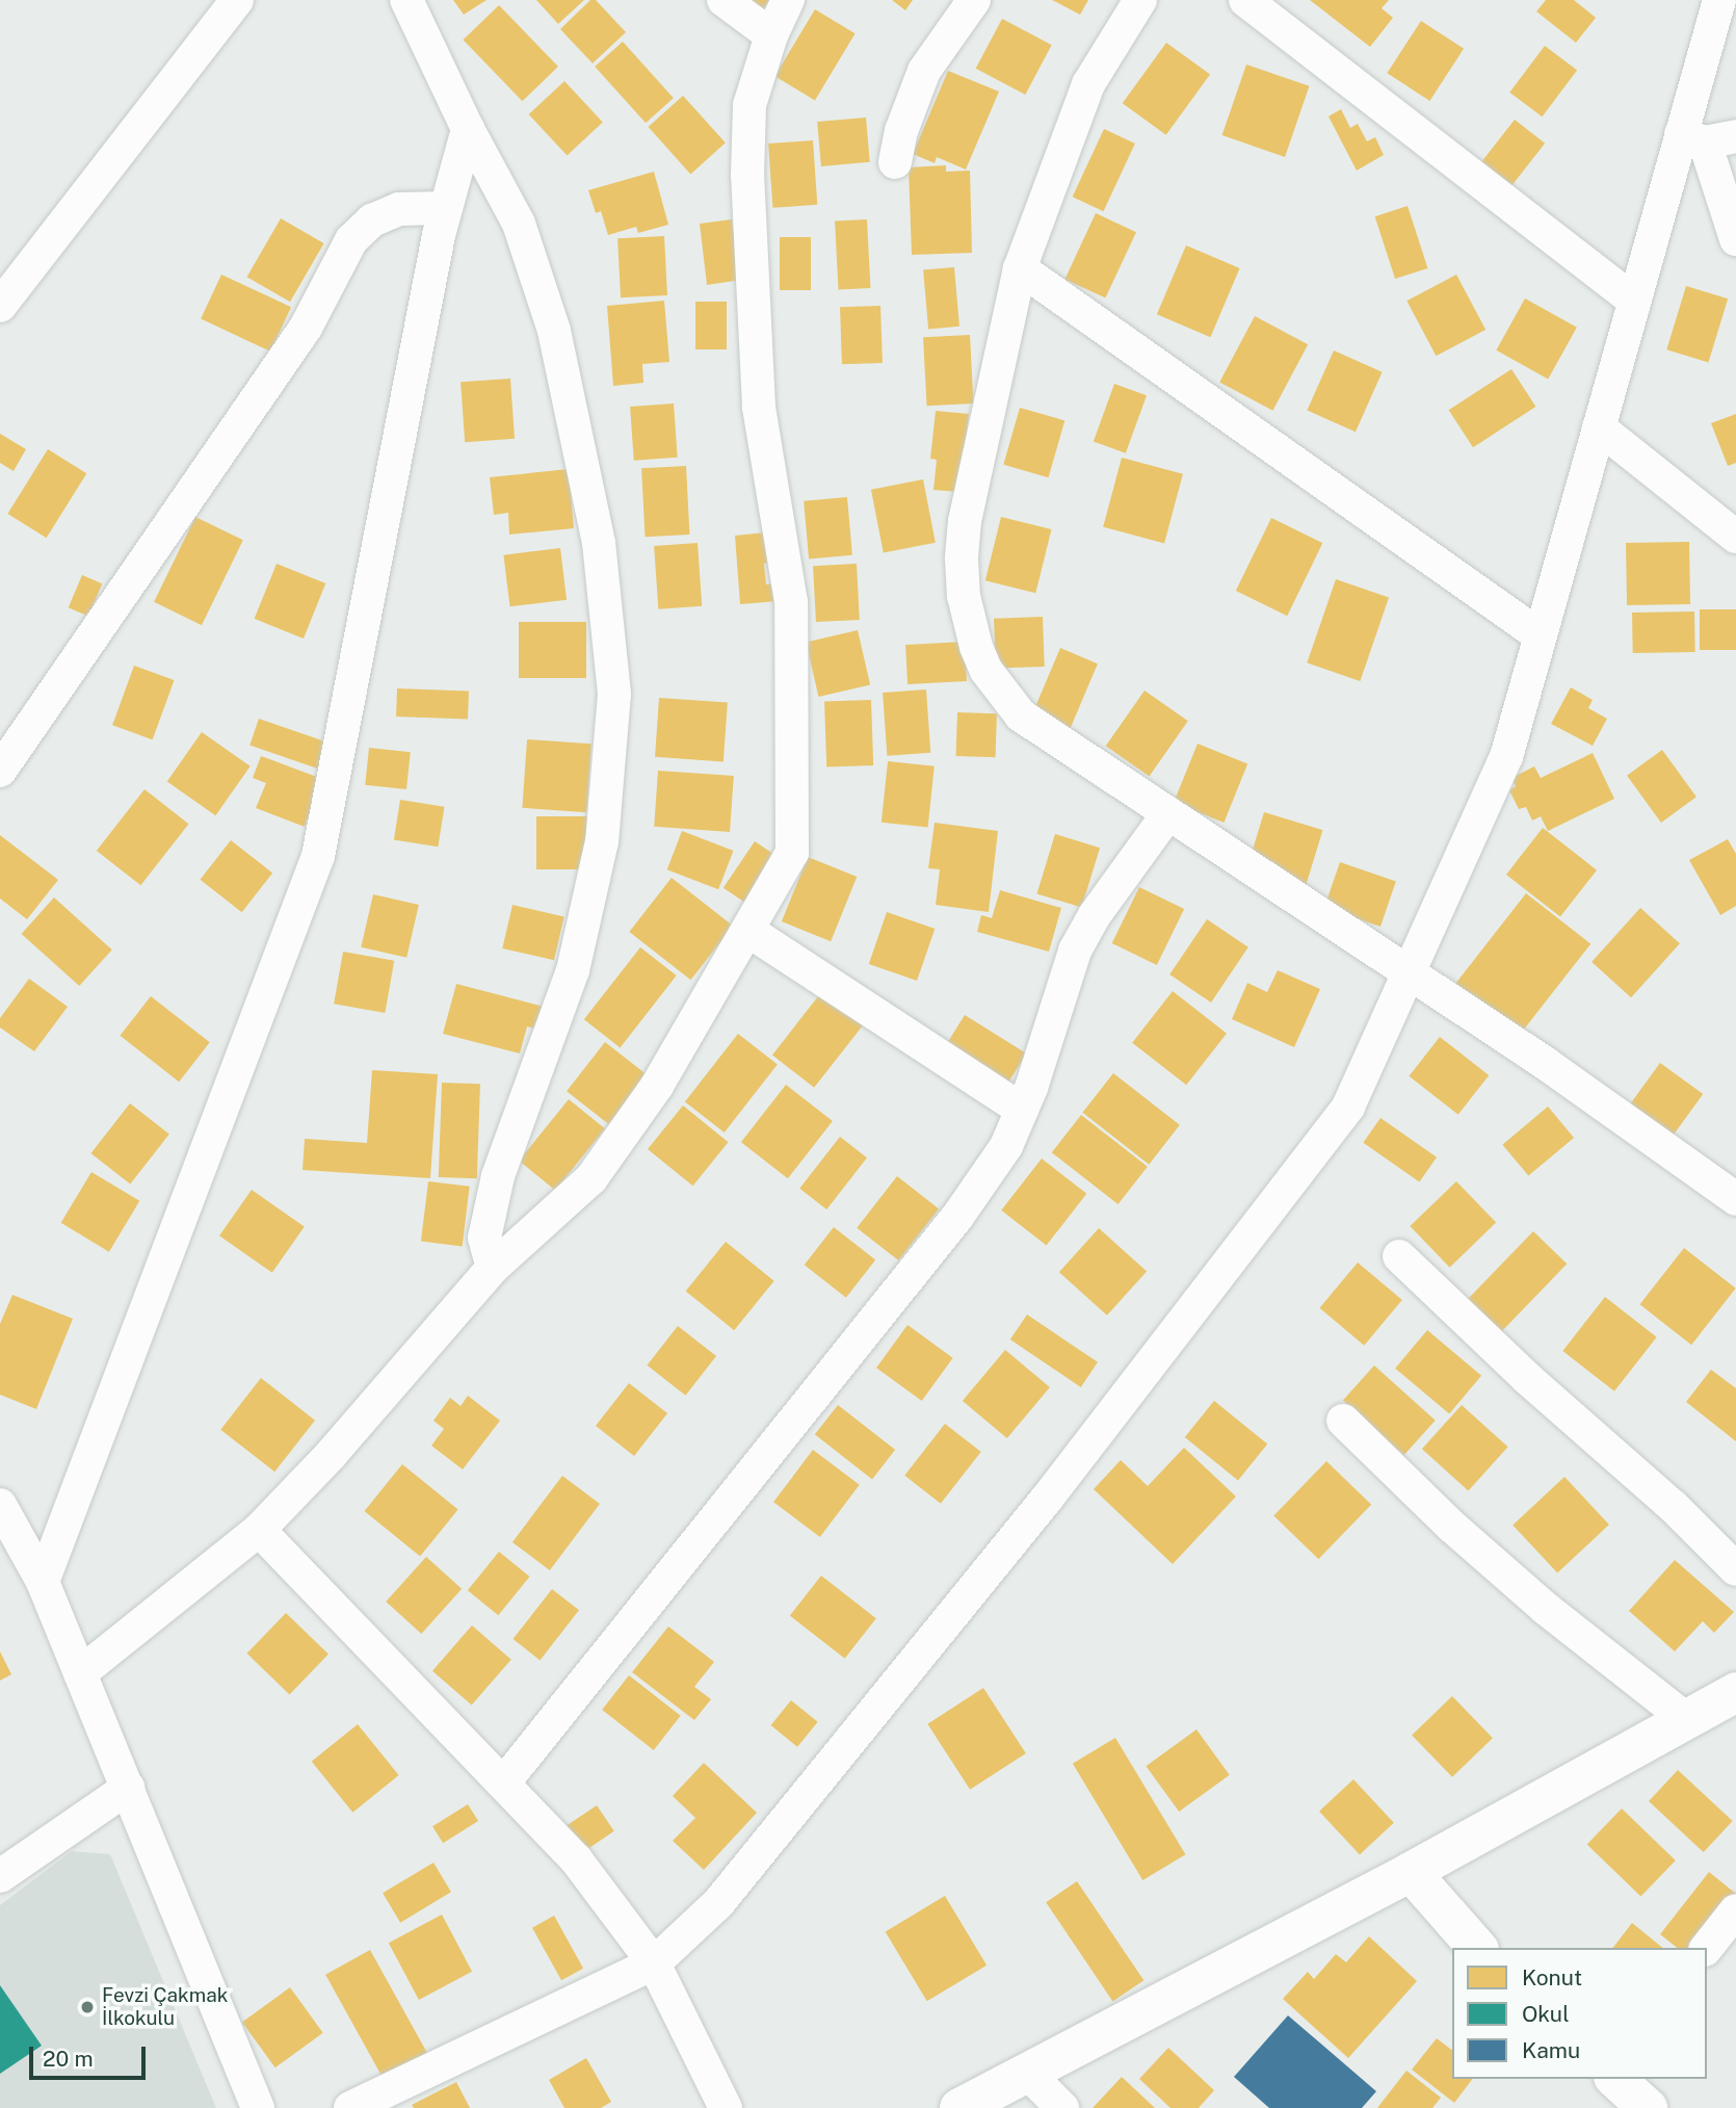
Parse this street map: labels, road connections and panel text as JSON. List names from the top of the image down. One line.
{"places":["Fevzi Çakmak İlkokulu"],"legend":["Konut","Okul","Kamu"],"scale_bar":"20 m"}
